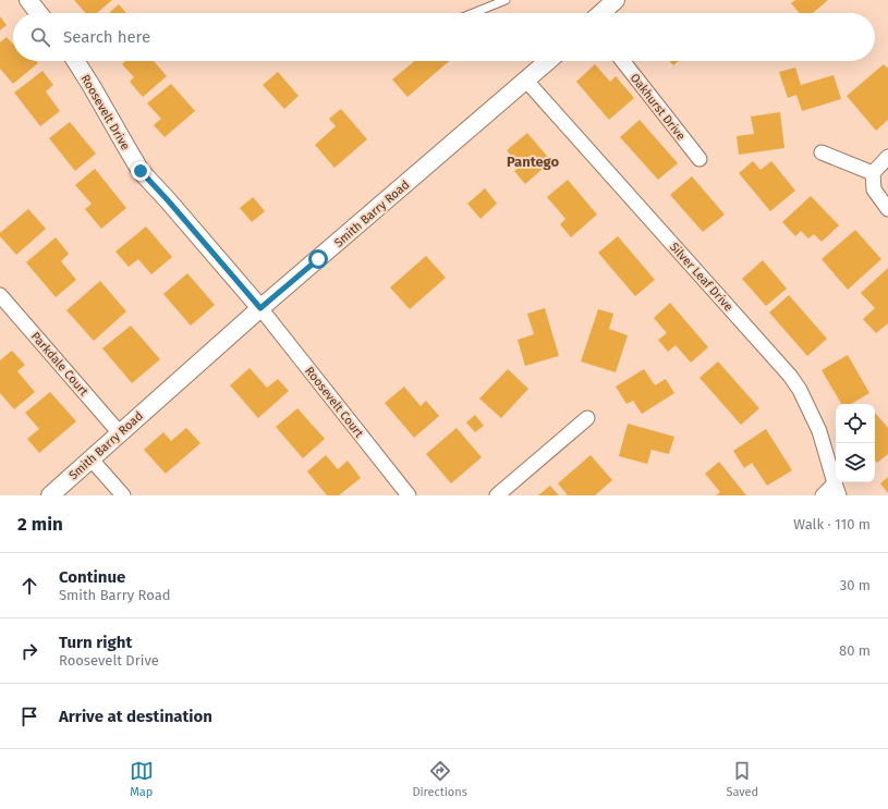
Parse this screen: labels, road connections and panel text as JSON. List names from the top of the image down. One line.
{"streets":{"street":["Oakhurst Drive","Roosevelt Drive","Smith Barry Road","Silver Leaf Drive","Parkdale Court","Roosevelt Court"]},"crossings":[["Roosevelt Drive","Smith Barry Road"],["Roosevelt Drive","Roosevelt Court"],["Smith Barry Road","Silver Leaf Drive"],["Smith Barry Road","Parkdale Court"],["Smith Barry Road","Roosevelt Court"]],"districts":["Pantego"],"page":{"search":"Search here","heading":["2 min","Walk · 110 m"],"list":[["Continue","Smith Barry Road","30 m"],["Turn right","Roosevelt Drive","80 m"],"Arrive at destination"],"nav":["Map","Directions","Saved"]}}
